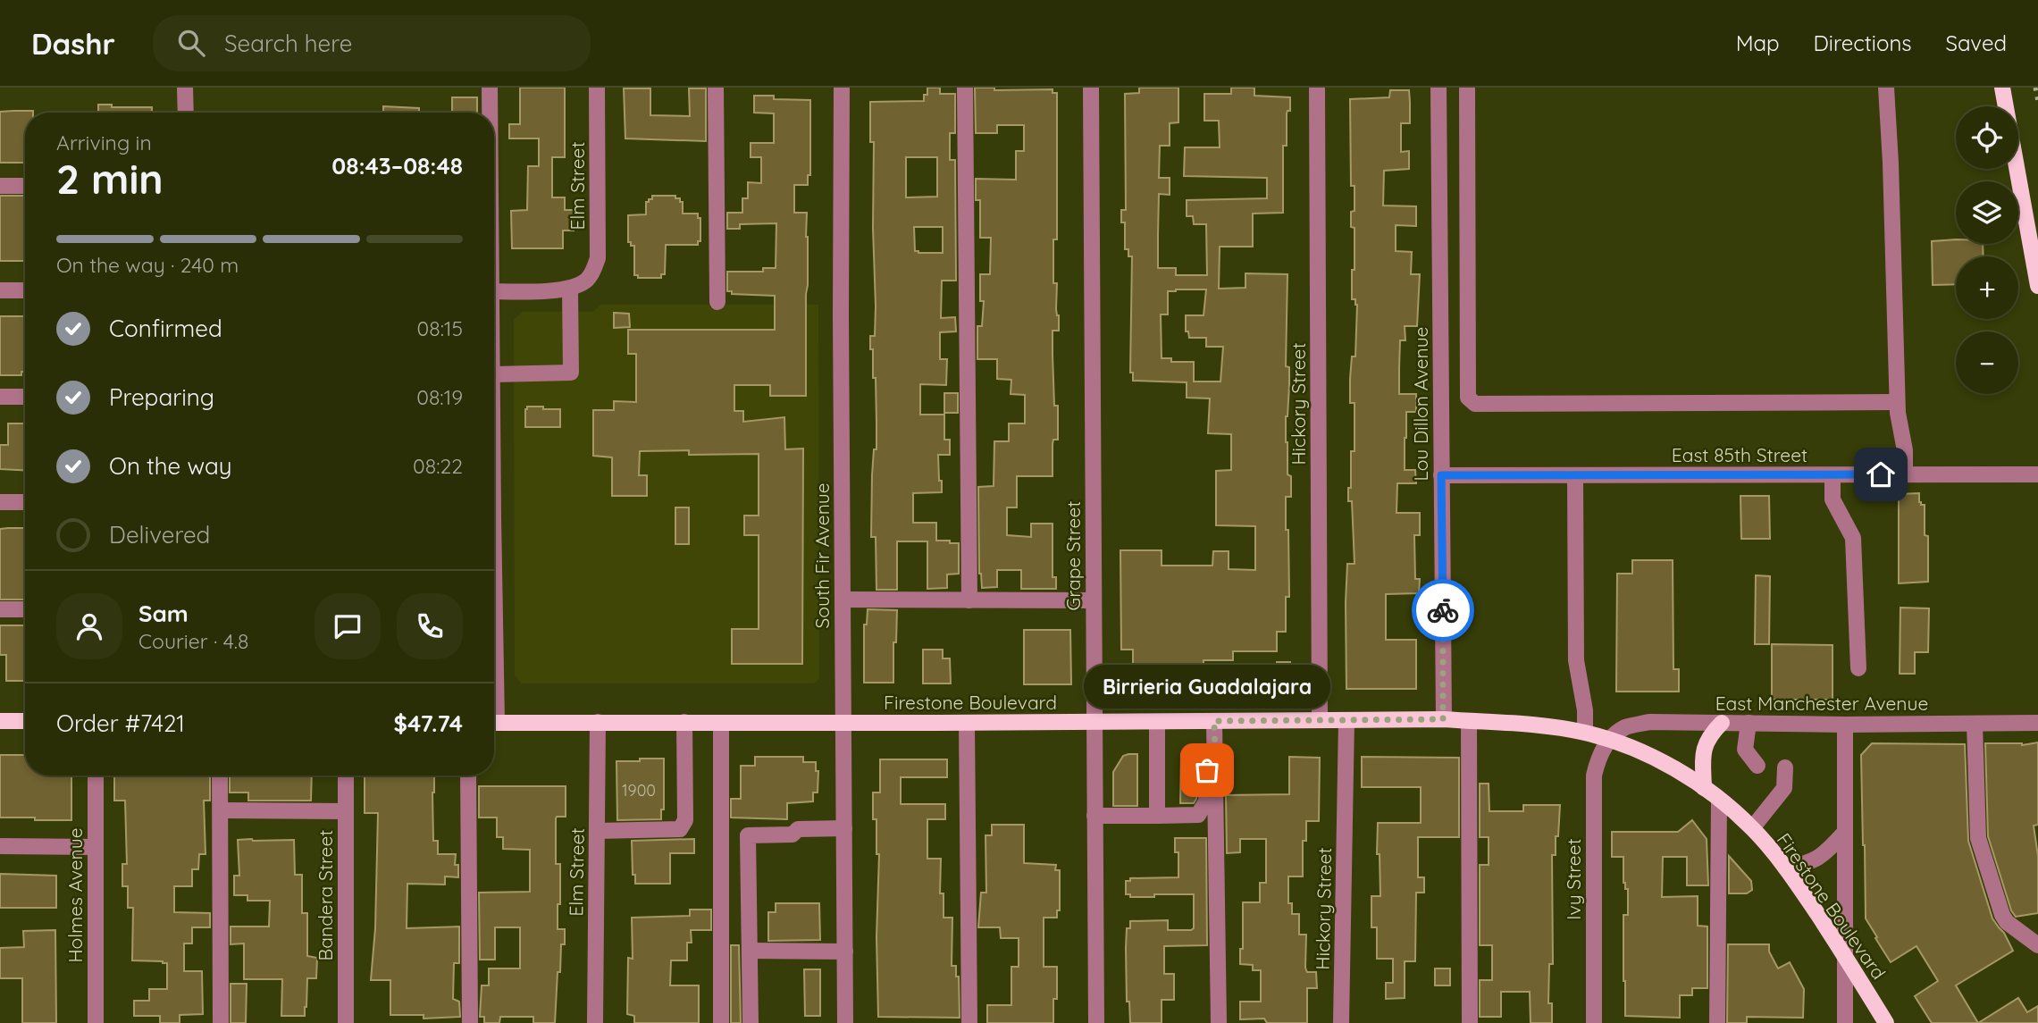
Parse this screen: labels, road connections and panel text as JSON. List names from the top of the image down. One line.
{"streets":{"main road":["Firestone Boulevard"],"street":["Elm Street","Hickory Street","Lou Dillon Avenue","East 85th Street","South Fir Avenue","Grape Street","East Manchester Avenue","Ivy Street","Holmes Avenue","Bandera Street"]},"crossings":[["Elm Street","Firestone Boulevard"],["Hickory Street","Firestone Boulevard"],["Lou Dillon Avenue","East 85th Street"],["Lou Dillon Avenue","Firestone Boulevard"],["South Fir Avenue","Firestone Boulevard"],["Grape Street","Firestone Boulevard"],["Firestone Boulevard","East Manchester Avenue"],["Firestone Boulevard","Ivy Street"],["East Manchester Avenue","Ivy Street"]],"places":["Birrieria Guadalajara"],"house_numbers":["1900"],"page":{"header":"Dashr","search":"Search here","nav":["Map","Directions","Saved"],"map_buttons":["+","−"],"heading":["2 min","Arriving in","08:43–08:48"],"panel":["Sam","Courier · 4.8","Order #7421","$47.74"],"bar":"On the way · 240 m","list":[["Confirmed","08:15"],["Preparing","08:19"],["On the way","08:22"],"Delivered"],"bubble":"Birrieria Guadalajara"}}
